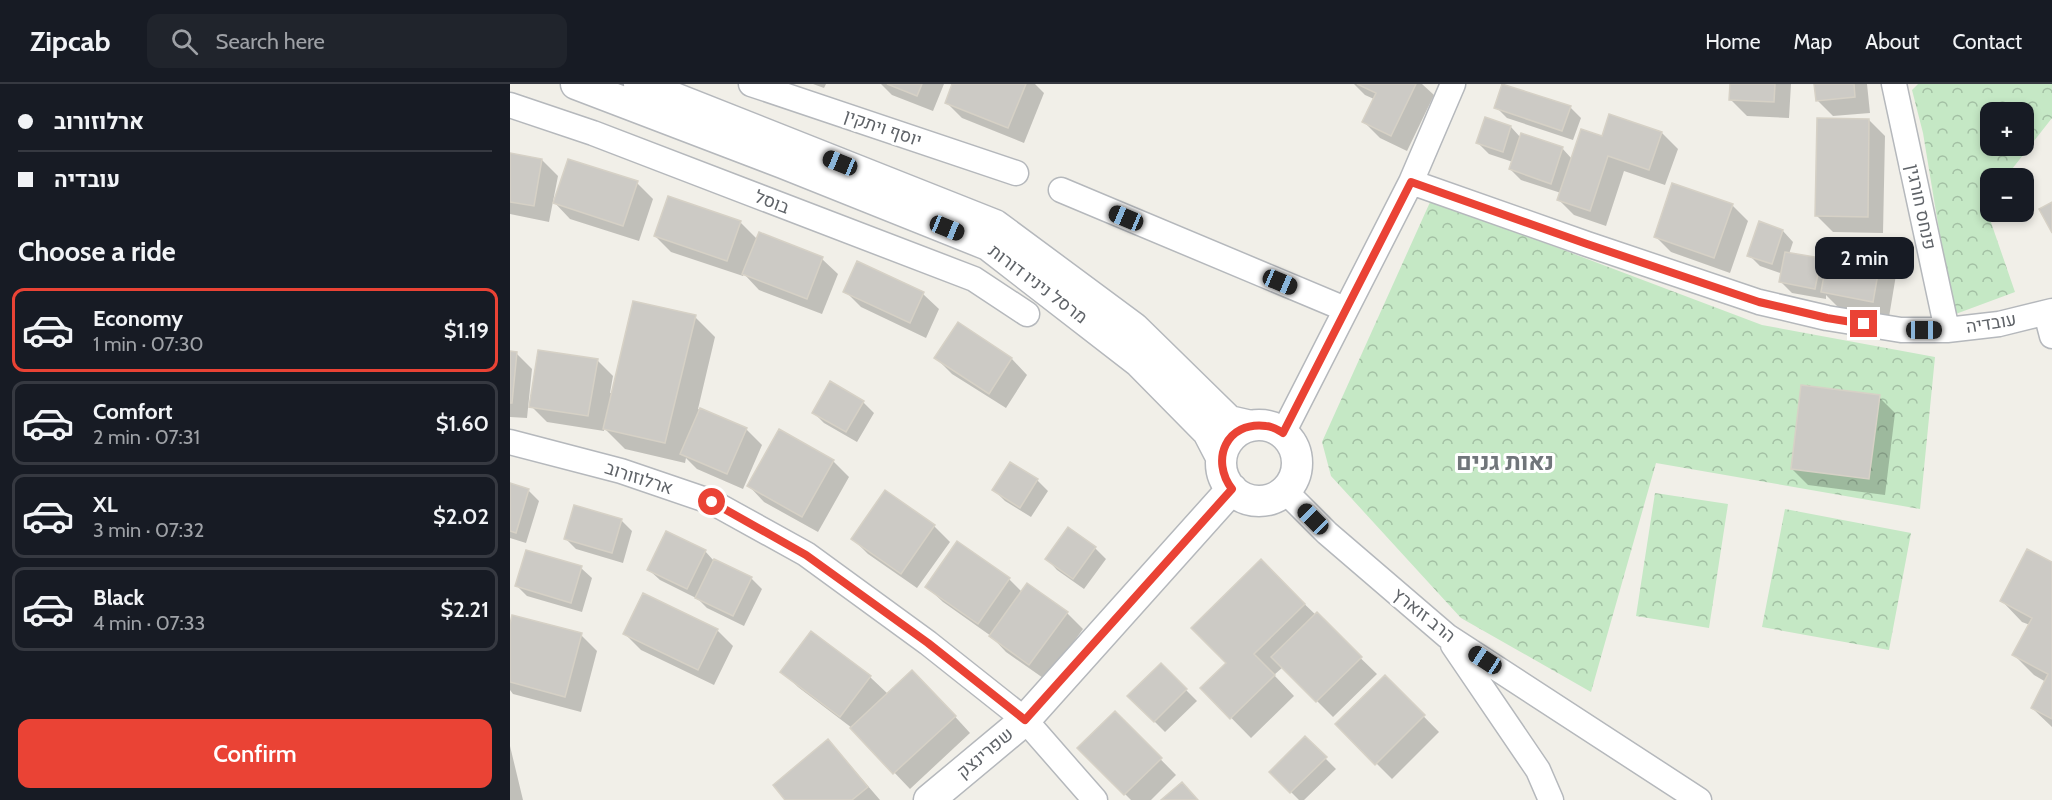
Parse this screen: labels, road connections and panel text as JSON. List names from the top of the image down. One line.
{"streets":{"street":["יוסף ויתקין","בוסל","פנחס חורגין","מרסל ניניו דורות","עובדיה","ארלוזורוב","הרב זוארץ","שפרינצק"]},"crossings":[["פנחס חורגין","עובדיה"],["מרסל ניניו דורות","הרב זוארץ"],["מרסל ניניו דורות","שפרינצק"],["ארלוזורוב","שפרינצק"],["הרב זוארץ","שפרינצק"]],"districts":["נאות גנים"],"page":{"header":"Zipcab","search":"Search here","nav":["Home","Map","About","Contact"],"banner":["ארלוזורוב","עובדיה"],"map_buttons":["+","−"],"heading":"Choose a ride","bubble":"2 min","list":[{"name":"Economy","note":"1 min · 07:30","value":"$1.19"},{"name":"Comfort","note":"2 min · 07:31","value":"$1.60"},{"name":"XL","note":"3 min · 07:32","value":"$2.02"},{"name":"Black","note":"4 min · 07:33","value":"$2.21"}],"buttons":"Confirm"}}
